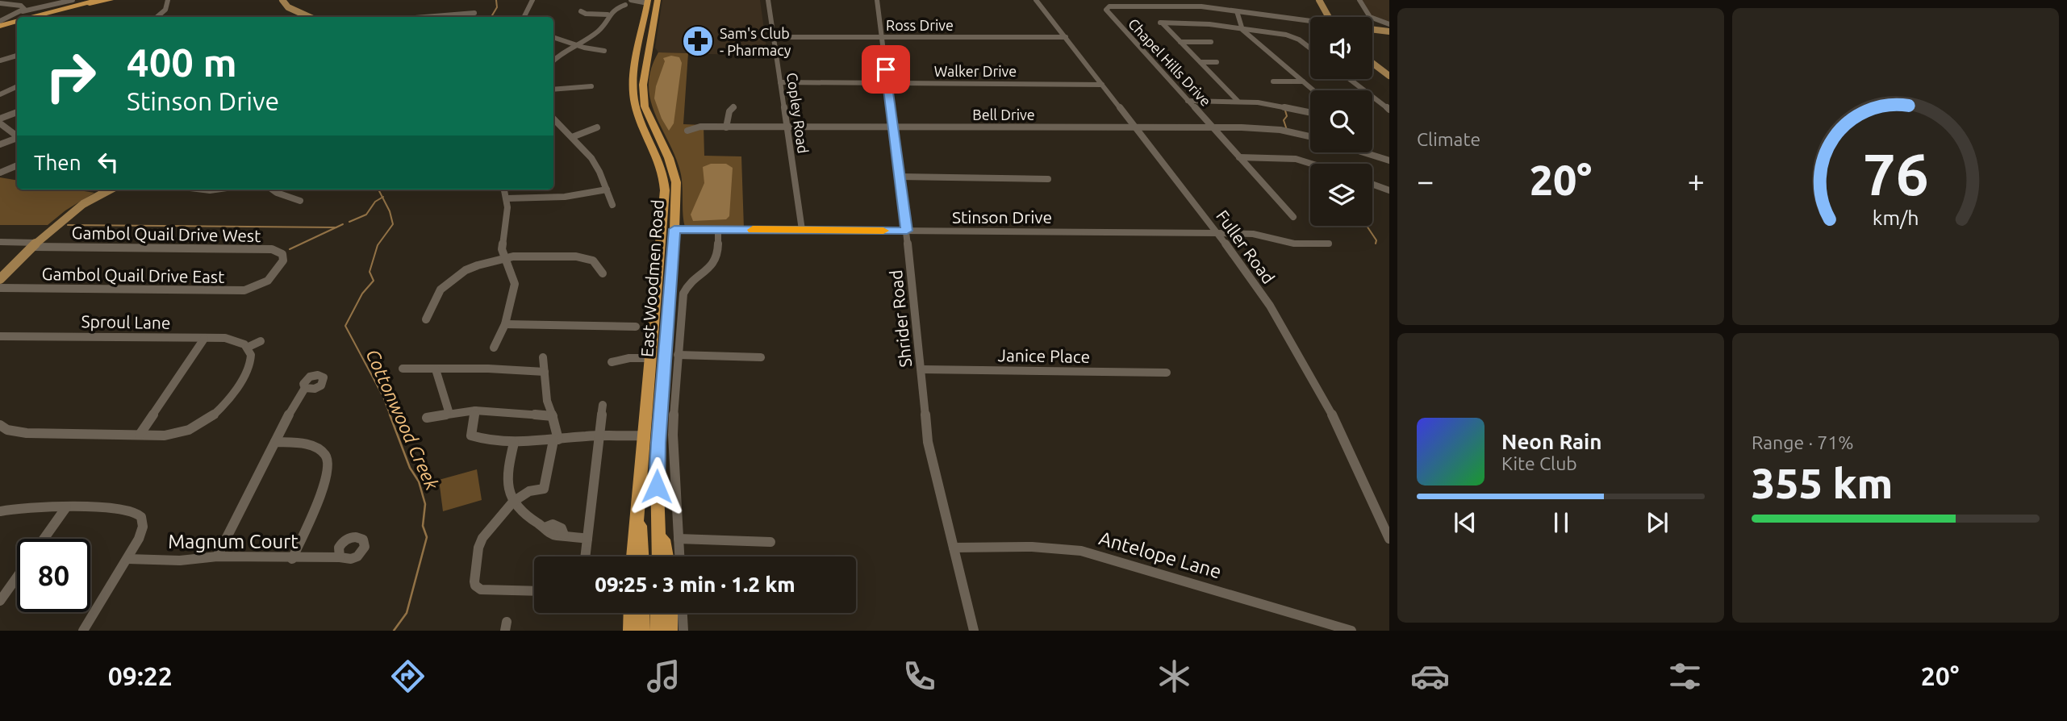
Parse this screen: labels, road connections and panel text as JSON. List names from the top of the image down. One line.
{"streets":{"highway":["East Woodmen Road"],"street":["Ross Drive","Chapel Hills Drive","Walker Drive","Copley Road","Bell Drive","Stinson Drive","Gambol Quail Drive West","Fuller Road","Gambol Quail Drive East","Shrider Road","Sproul Lane","Janice Place","Magnum Court","Antelope Lane"]},"crossings":[["Ross Drive","Copley Road"],["Ross Drive","Fuller Road"],["Ross Drive","Shrider Road"],["Chapel Hills Drive","Bell Drive"],["Walker Drive","Copley Road"],["Walker Drive","Fuller Road"],["Walker Drive","Shrider Road"],["Copley Road","Bell Drive"],["Copley Road","Stinson Drive"],["Bell Drive","Fuller Road"],["Bell Drive","Shrider Road"],["Stinson Drive","Fuller Road"],["Stinson Drive","East Woodmen Road"],["Stinson Drive","Shrider Road"],["Gambol Quail Drive West","Gambol Quail Drive East"],["Shrider Road","Janice Place"],["Shrider Road","Antelope Lane"]],"water":["Cottonwood Creek"],"places":{"pharmacy":["Sam's Club - Pharmacy"]},"page":{"tile":["Climate",["Range · 71%","355 km"]],"turn":["400 m","Stinson Drive"],"then":"Then","heat":["−","20°","+"],"song":["Neon Rain","Kite Club"],"limit":"80","trip":"09:25 · 3 min · 1.2 km","tabs":["09:22","20°"],"gauge":["76","km/h"]}}
